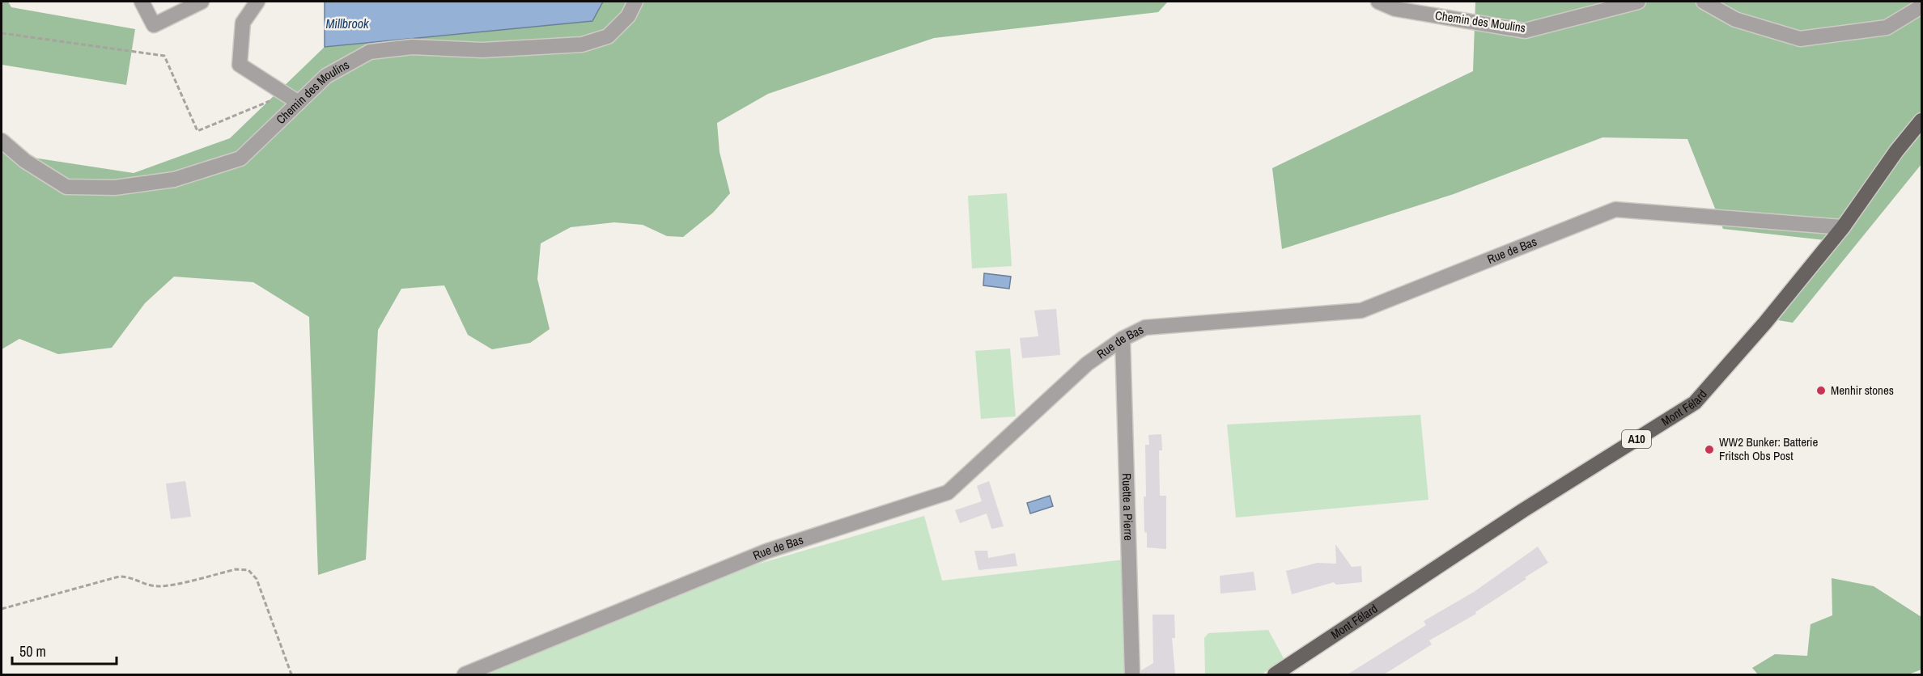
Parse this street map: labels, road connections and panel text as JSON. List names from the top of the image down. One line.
{"streets":{"main road":["Mont Félard","A10"],"street":["Chemin des Moulins","Rue de Bas","Ruette a Pierre"]},"crossings":[["Rue de Bas","Mont Félard"],["Rue de Bas","Ruette a Pierre"]],"water":["Millbrook"],"places":["Menhir stones","WW2 Bunker: Batterie Fritsch Obs Post"],"scale_bar":"50 m"}
